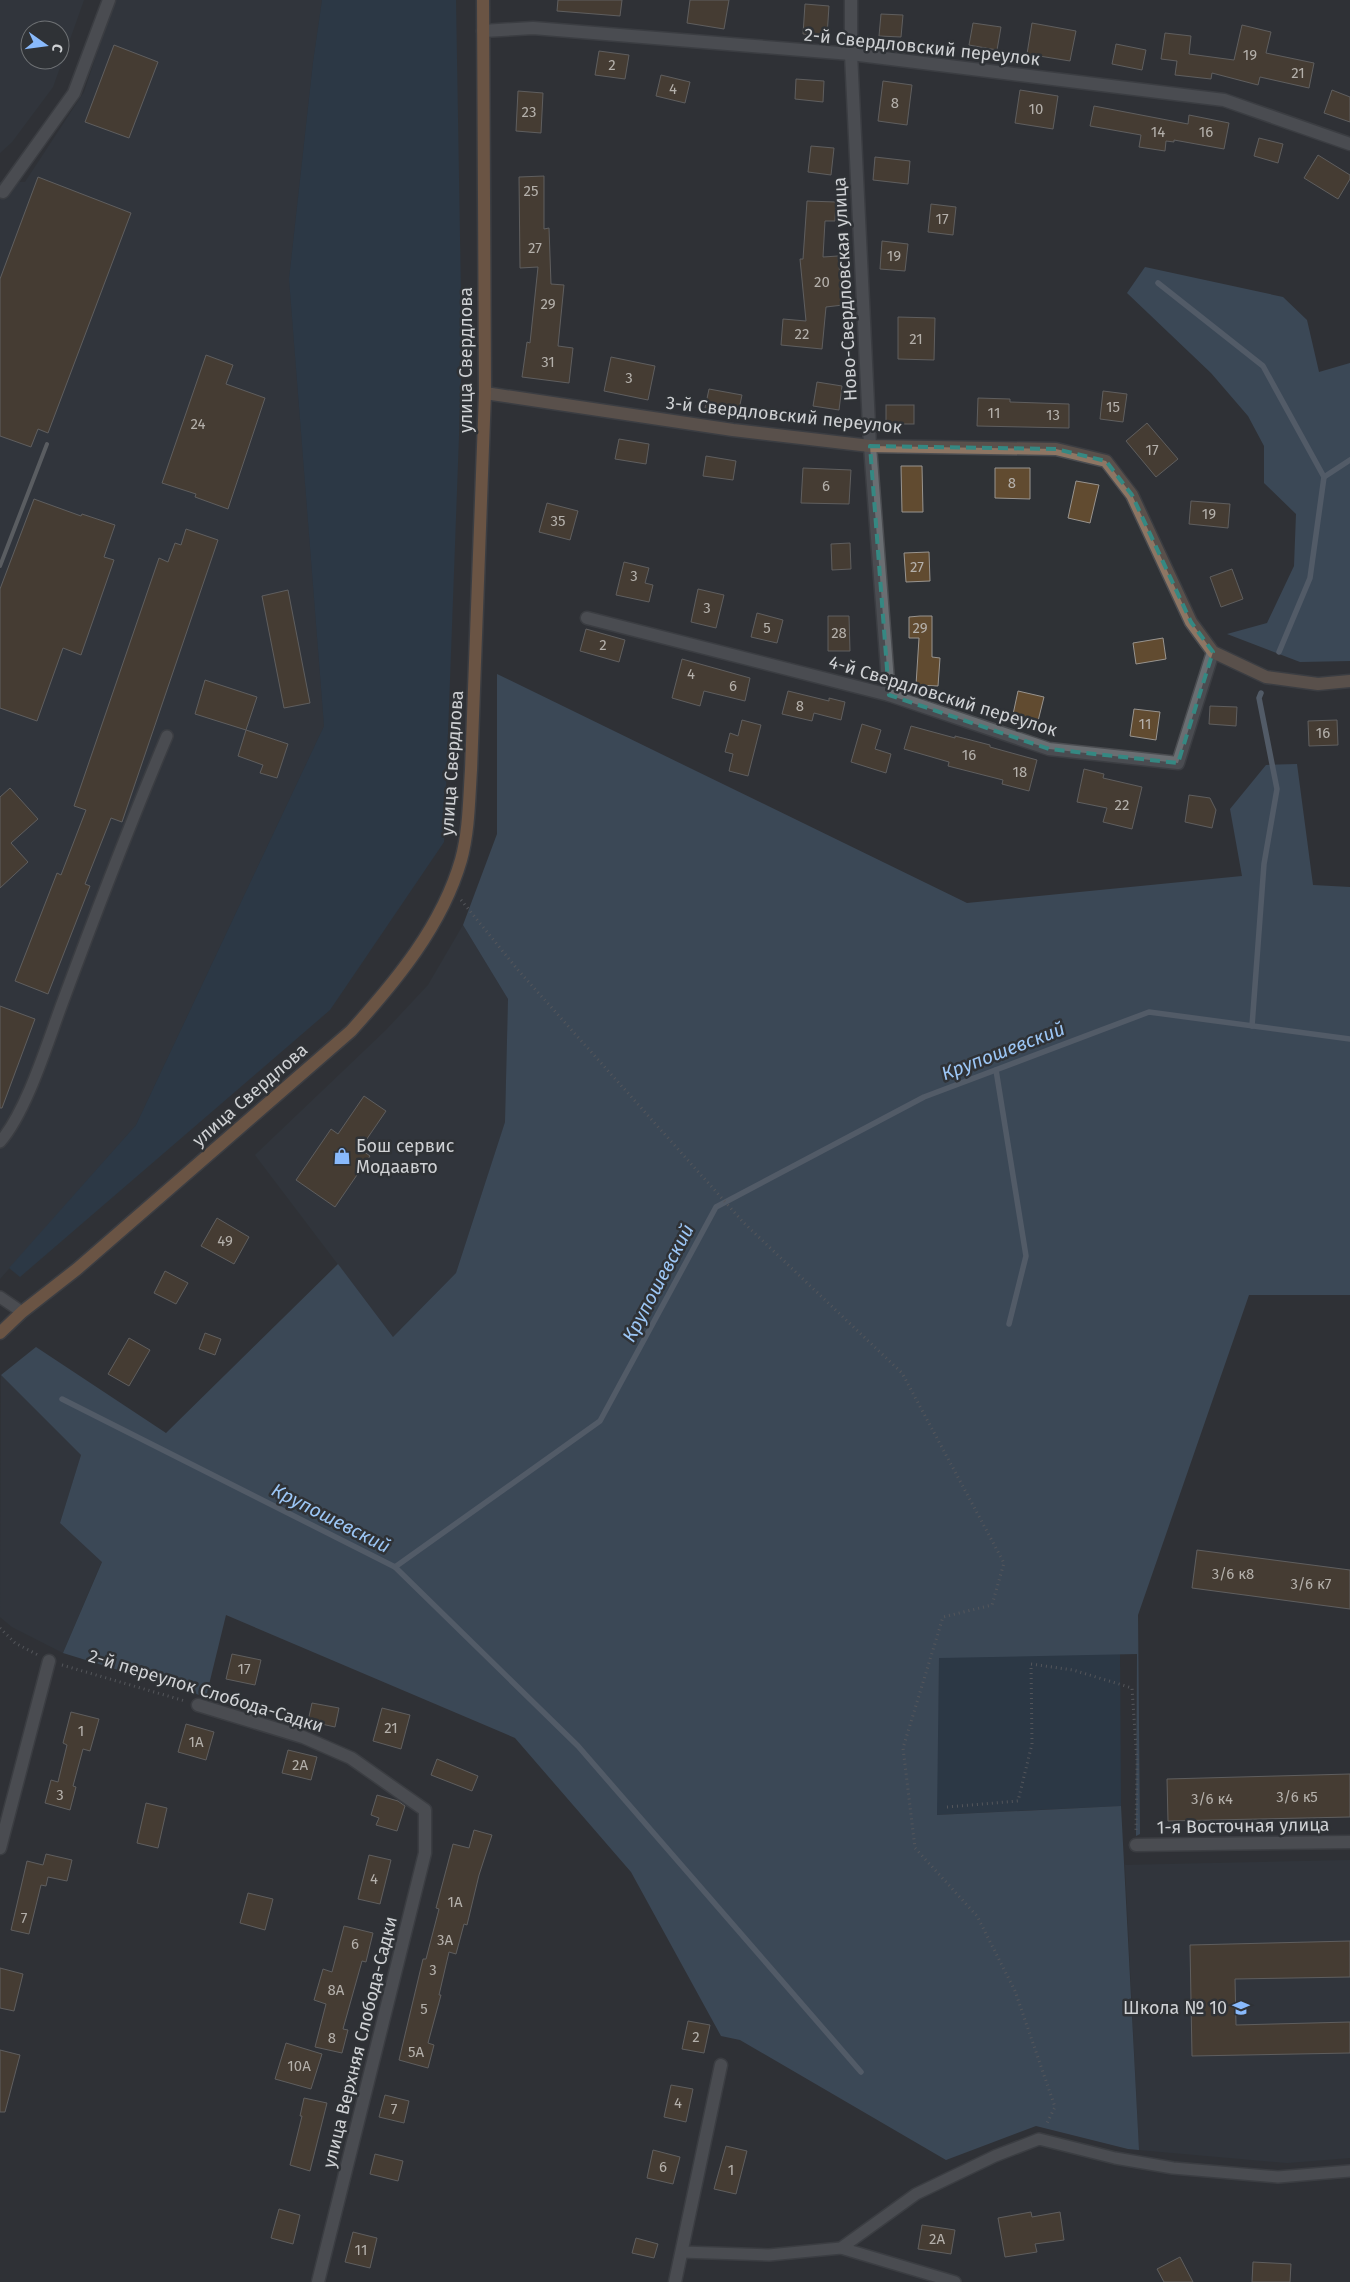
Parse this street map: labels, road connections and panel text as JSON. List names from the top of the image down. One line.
{"streets":{"main road":["улица Свердлова","3-й Свердловский переулок"],"street":["2-й Свердловский переулок","Ново-Свердловская улица","4-й Свердловский переулок","2-й переулок Слобода-Садки","1-я Восточная улица","улица Верхняя Слобода-Садки"]},"crossings":[["2-й Свердловский переулок","Ново-Свердловская улица"],["2-й Свердловский переулок","улица Свердлова"],["Ново-Свердловская улица","3-й Свердловский переулок"],["Ново-Свердловская улица","4-й Свердловский переулок"],["улица Свердлова","3-й Свердловский переулок"],["3-й Свердловский переулок","4-й Свердловский переулок"],["2-й переулок Слобода-Садки","улица Верхняя Слобода-Садки"]],"water":["Крупошевский"],"places":{"shop":["Бош сервис Модаавто"],"school or university":["Школа № 10"]},"house_numbers":["19","2","21","4","8","10","23","14","16","25","17","27","19","20","29","22","21","31","3","15","11","13","24","17","8","6","19","35","27","3","3","5","29","28","2","4","6","8","11","16","16","18","22","49","3/6 к8","3/6 к7","17","21","1","1А","2А","3","3/6 к5","3/6 к4","4","1А","7","3А","6","3","8А","5","2","8","5А","10А","4","7","6","1","2А","11"],"north":"right"}
